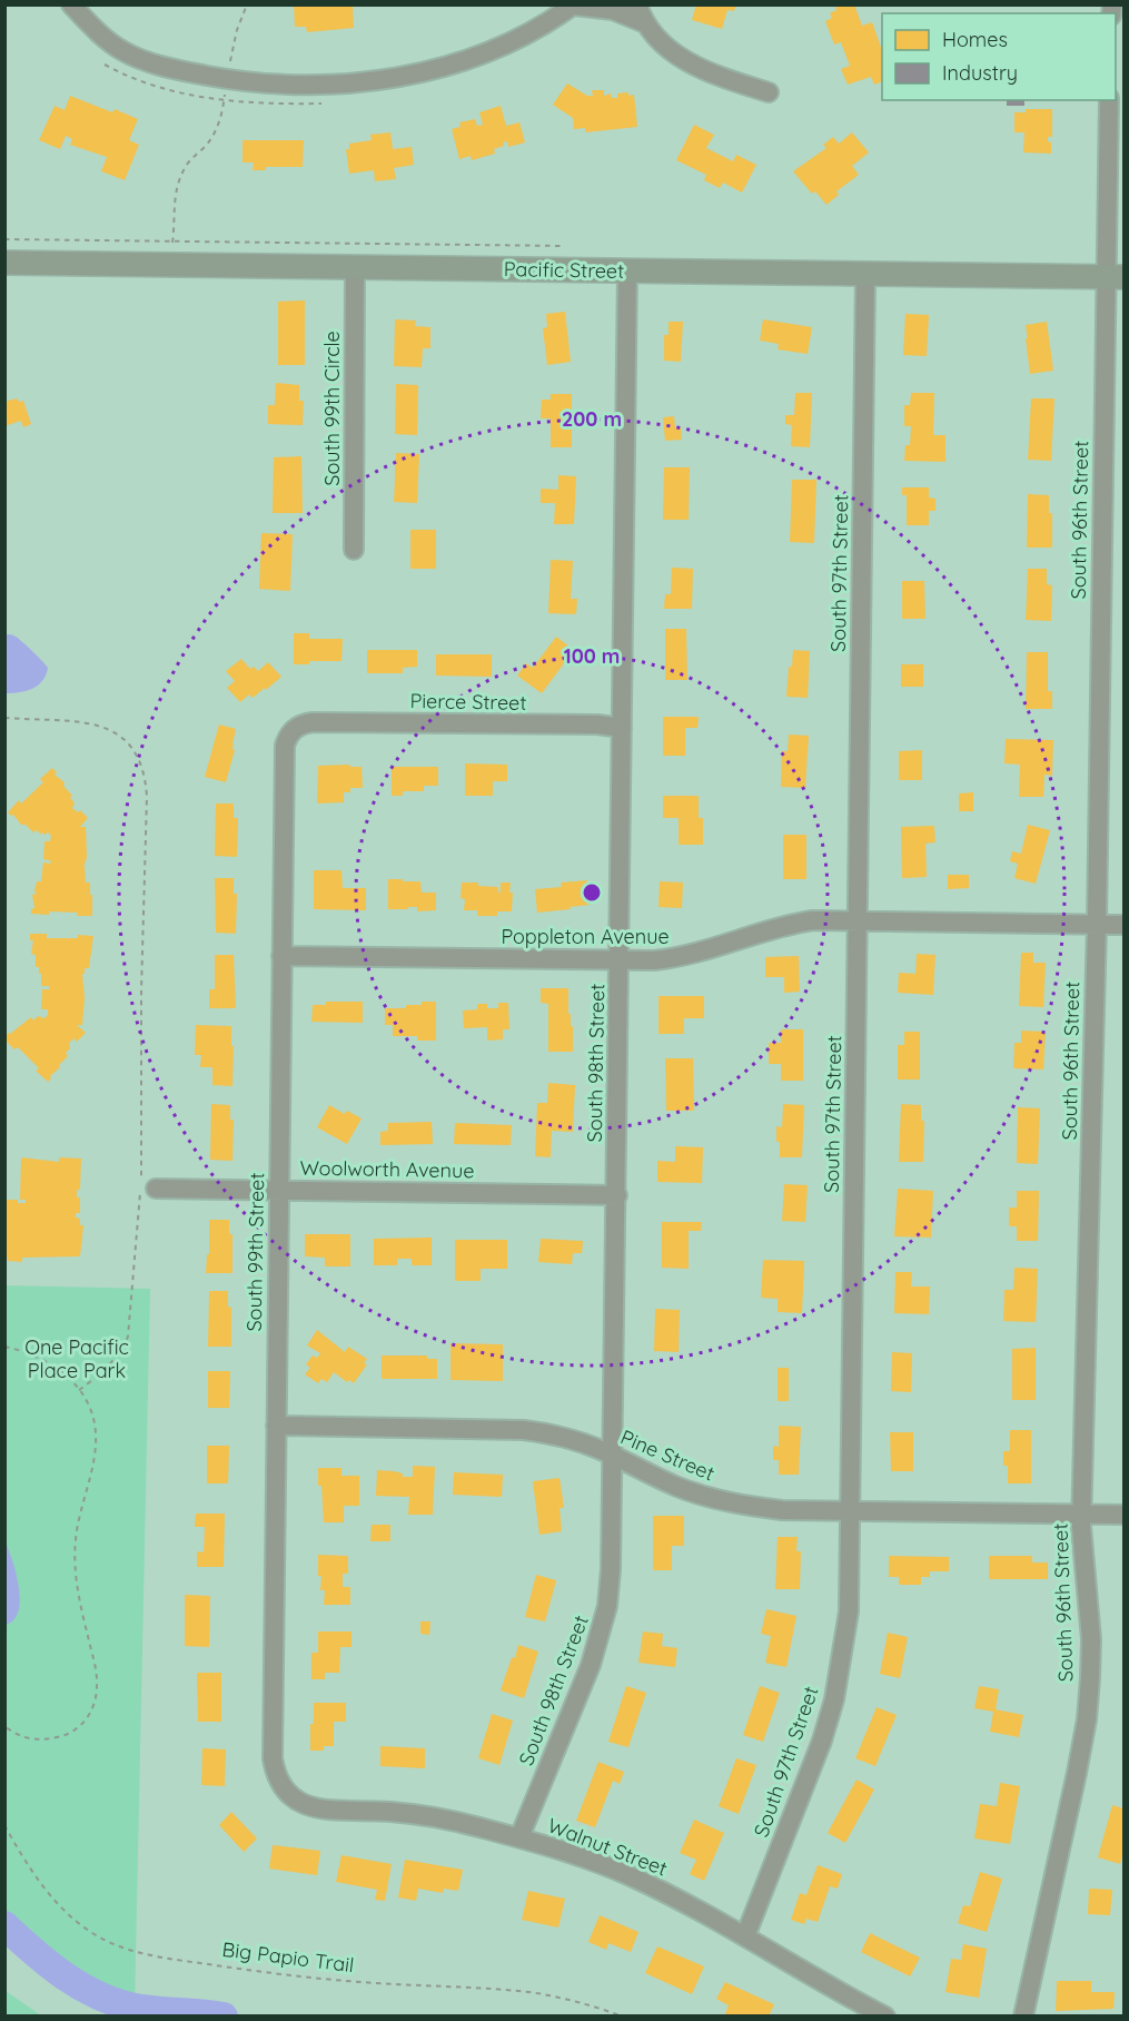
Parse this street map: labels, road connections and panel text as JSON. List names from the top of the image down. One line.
{"streets":{"main road":["Pacific Street"],"street":["South 99th Circle","South 96th Street","South 97th Street","Pierce Street","Poppleton Avenue","South 98th Street","Woolworth Avenue","South 99th Street","Pine Street","Walnut Street"],"path":["Big Papio Trail"]},"crossings":[["Pacific Street","South 99th Circle"],["Pacific Street","South 96th Street"],["Pacific Street","South 97th Street"],["Pacific Street","South 98th Street"],["South 96th Street","Poppleton Avenue"],["South 96th Street","Pine Street"],["South 97th Street","Poppleton Avenue"],["South 97th Street","Pine Street"],["South 97th Street","Walnut Street"],["Pierce Street","South 98th Street"],["Pierce Street","South 99th Street"],["Poppleton Avenue","South 98th Street"],["Poppleton Avenue","South 99th Street"],["South 98th Street","Woolworth Avenue"],["South 98th Street","Pine Street"],["South 98th Street","Walnut Street"],["Woolworth Avenue","South 99th Street"],["South 99th Street","Pine Street"],["South 99th Street","Walnut Street"]],"parks":["One Pacific Place Park"],"legend":["Homes","Industry"],"rings":["200 m","100 m"]}
